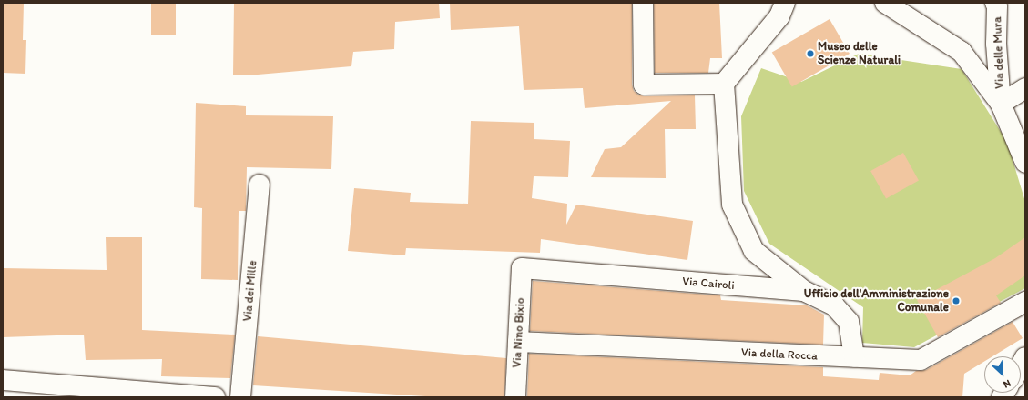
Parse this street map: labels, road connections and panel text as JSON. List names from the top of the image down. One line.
{"streets":{"street":["Via delle Mura","Via Cairoli","Via dei Mille","Via Nino Bixio","Via della Rocca"]},"crossings":[["Via Cairoli","Via Nino Bixio"],["Via Cairoli","Via della Rocca"],["Via Nino Bixio","Via della Rocca"]],"places":["Museo delle Scienze Naturali","Ufficio dell'Amministrazione Comunale"],"north":"bottom right"}
